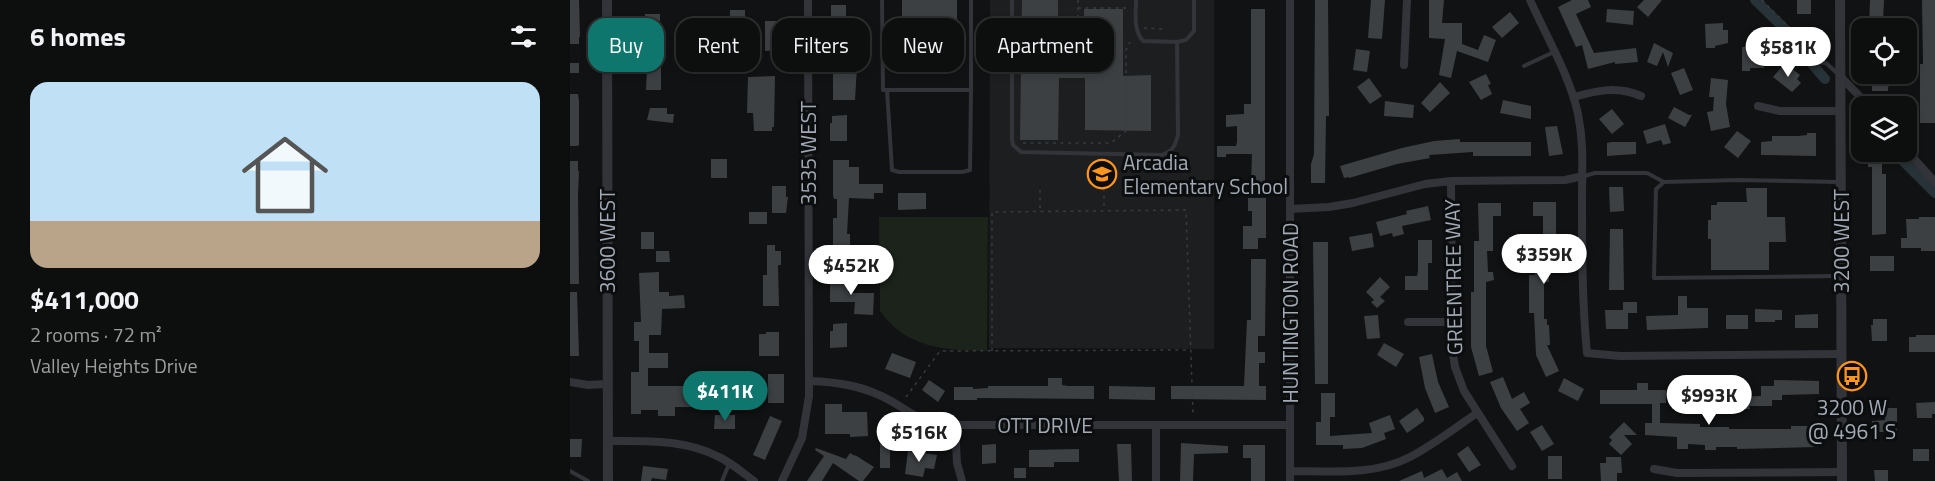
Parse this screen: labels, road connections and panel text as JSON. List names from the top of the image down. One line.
{"streets":{"street":["3535 WEST","3600 WEST","3200 WEST","GREENTREE WAY","HUNTINGTON ROAD","OTT DRIVE"]},"crossings":[["3535 WEST","OTT DRIVE"],["HUNTINGTON ROAD","OTT DRIVE"]],"places":{"school or university":["Arcadia Elementary School"],"bus stop":["3200 W @ 4961 S"]},"page":{"heading":"6 homes","chip":["Buy","Rent","Filters","New","Apartment"],"price":["$581K","$359K","$452K","$411K","$993K","$516K"],"list":[{"name":"$411,000","note":"2 rooms · 72 m² · Valley Heights Drive"}]}}
